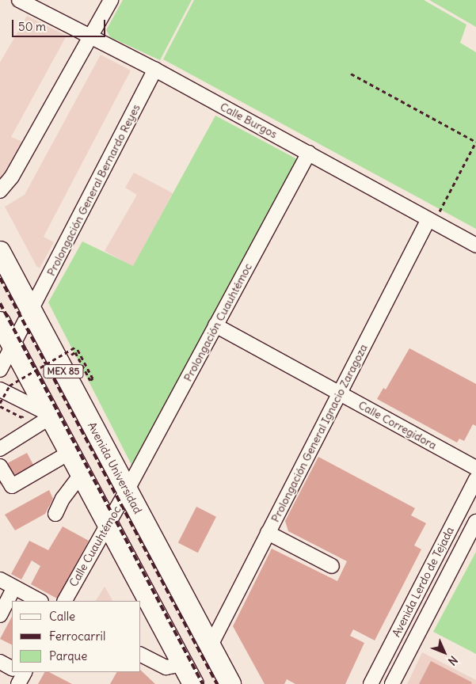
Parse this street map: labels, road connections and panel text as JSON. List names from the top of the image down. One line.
{"streets":{"highway":["MEX 85","Avenida Universidad"],"street":["Calle Burgos","Prolongación General Bernardo Reyes","Prolongación Cuauhtémoc","Calle Corregidora","Prolongación General Ignacio Zaragoza","Calle Cuauhtémoc","Avenida Lerdo de Tejada"]},"crossings":[["Calle Burgos","Prolongación General Bernardo Reyes"],["Calle Burgos","Prolongación Cuauhtémoc"],["Calle Burgos","Prolongación General Ignacio Zaragoza"],["Prolongación General Bernardo Reyes","MEX 85"],["Prolongación General Bernardo Reyes","Avenida Universidad"],["Prolongación Cuauhtémoc","Calle Corregidora"],["Prolongación Cuauhtémoc","Avenida Universidad"],["Prolongación Cuauhtémoc","Calle Cuauhtémoc"],["MEX 85","Calle Cuauhtémoc"],["Calle Corregidora","Prolongación General Ignacio Zaragoza"],["Prolongación General Ignacio Zaragoza","Avenida Universidad"],["Avenida Universidad","Calle Cuauhtémoc"]],"legend":["Calle","Ferrocarril","Parque"],"scale_bar":"50 m","north":"bottom right"}
